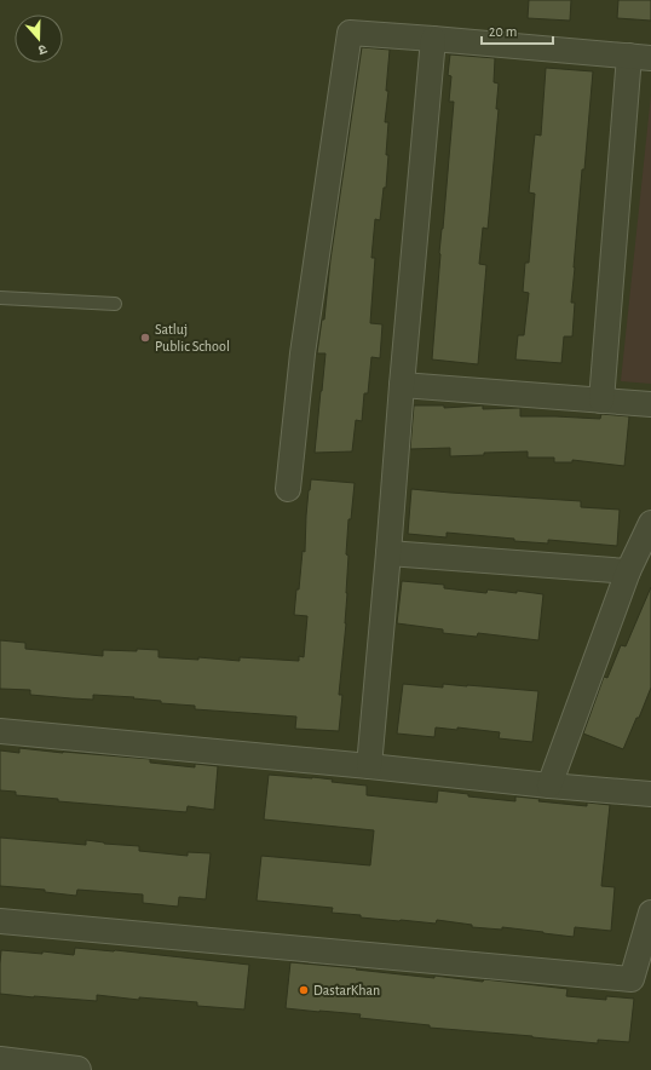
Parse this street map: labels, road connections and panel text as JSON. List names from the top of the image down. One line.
{"places":["Satluj Public School","DastarKhan"],"scale_bar":"20 m","north":"bottom"}
